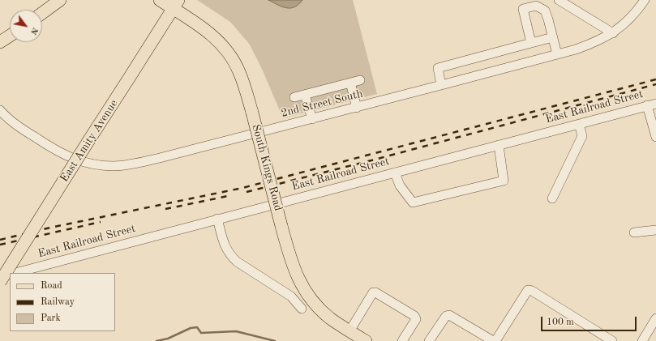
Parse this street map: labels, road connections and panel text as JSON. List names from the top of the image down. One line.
{"streets":{"main road":["East Amity Avenue","South Kings Road"],"street":["2nd Street South","East Railroad Street"]},"crossings":[["East Amity Avenue","South Kings Road"]],"legend":["Road","Railway","Park"],"scale_bar":"100 m","north":"bottom right"}
